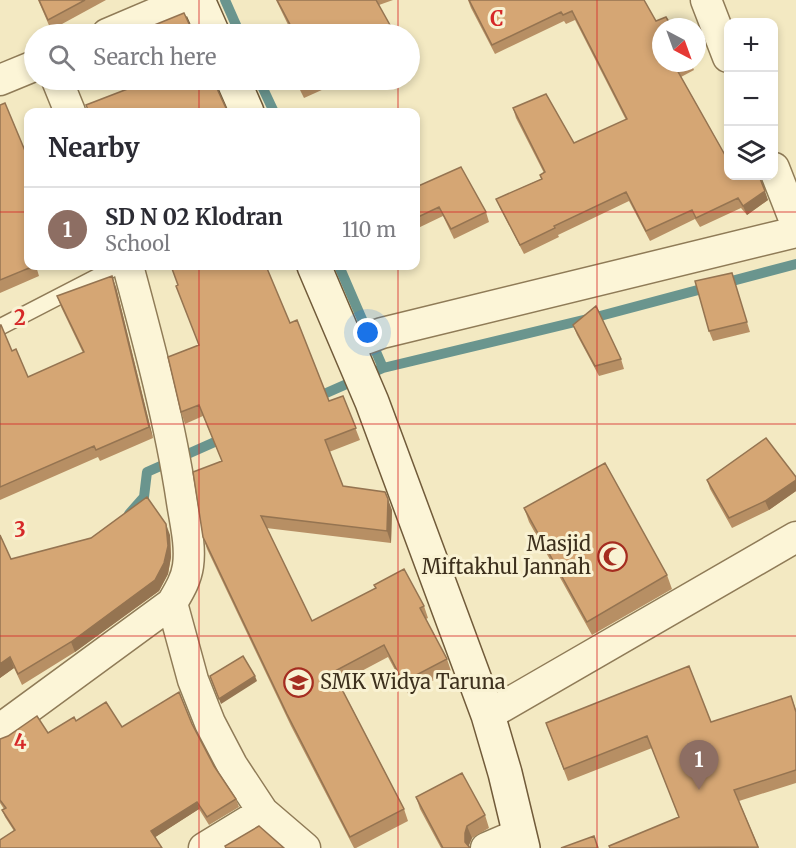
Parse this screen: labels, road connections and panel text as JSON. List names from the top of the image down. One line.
{"places":{"mosque":["Masjid Miftakhul Jannah"],"school or university":["SMK Widya Taruna"]},"north":"bottom right","page":{"map_buttons":["+","−"],"search":"Search here","heading":"Nearby","list":[{"mark":"1","name":"SD N 02 Klodran","note":"School","value":"110 m"}],"pins":"1"},"grid":{"columns":["C"],"rows":["2","3","4"]}}
